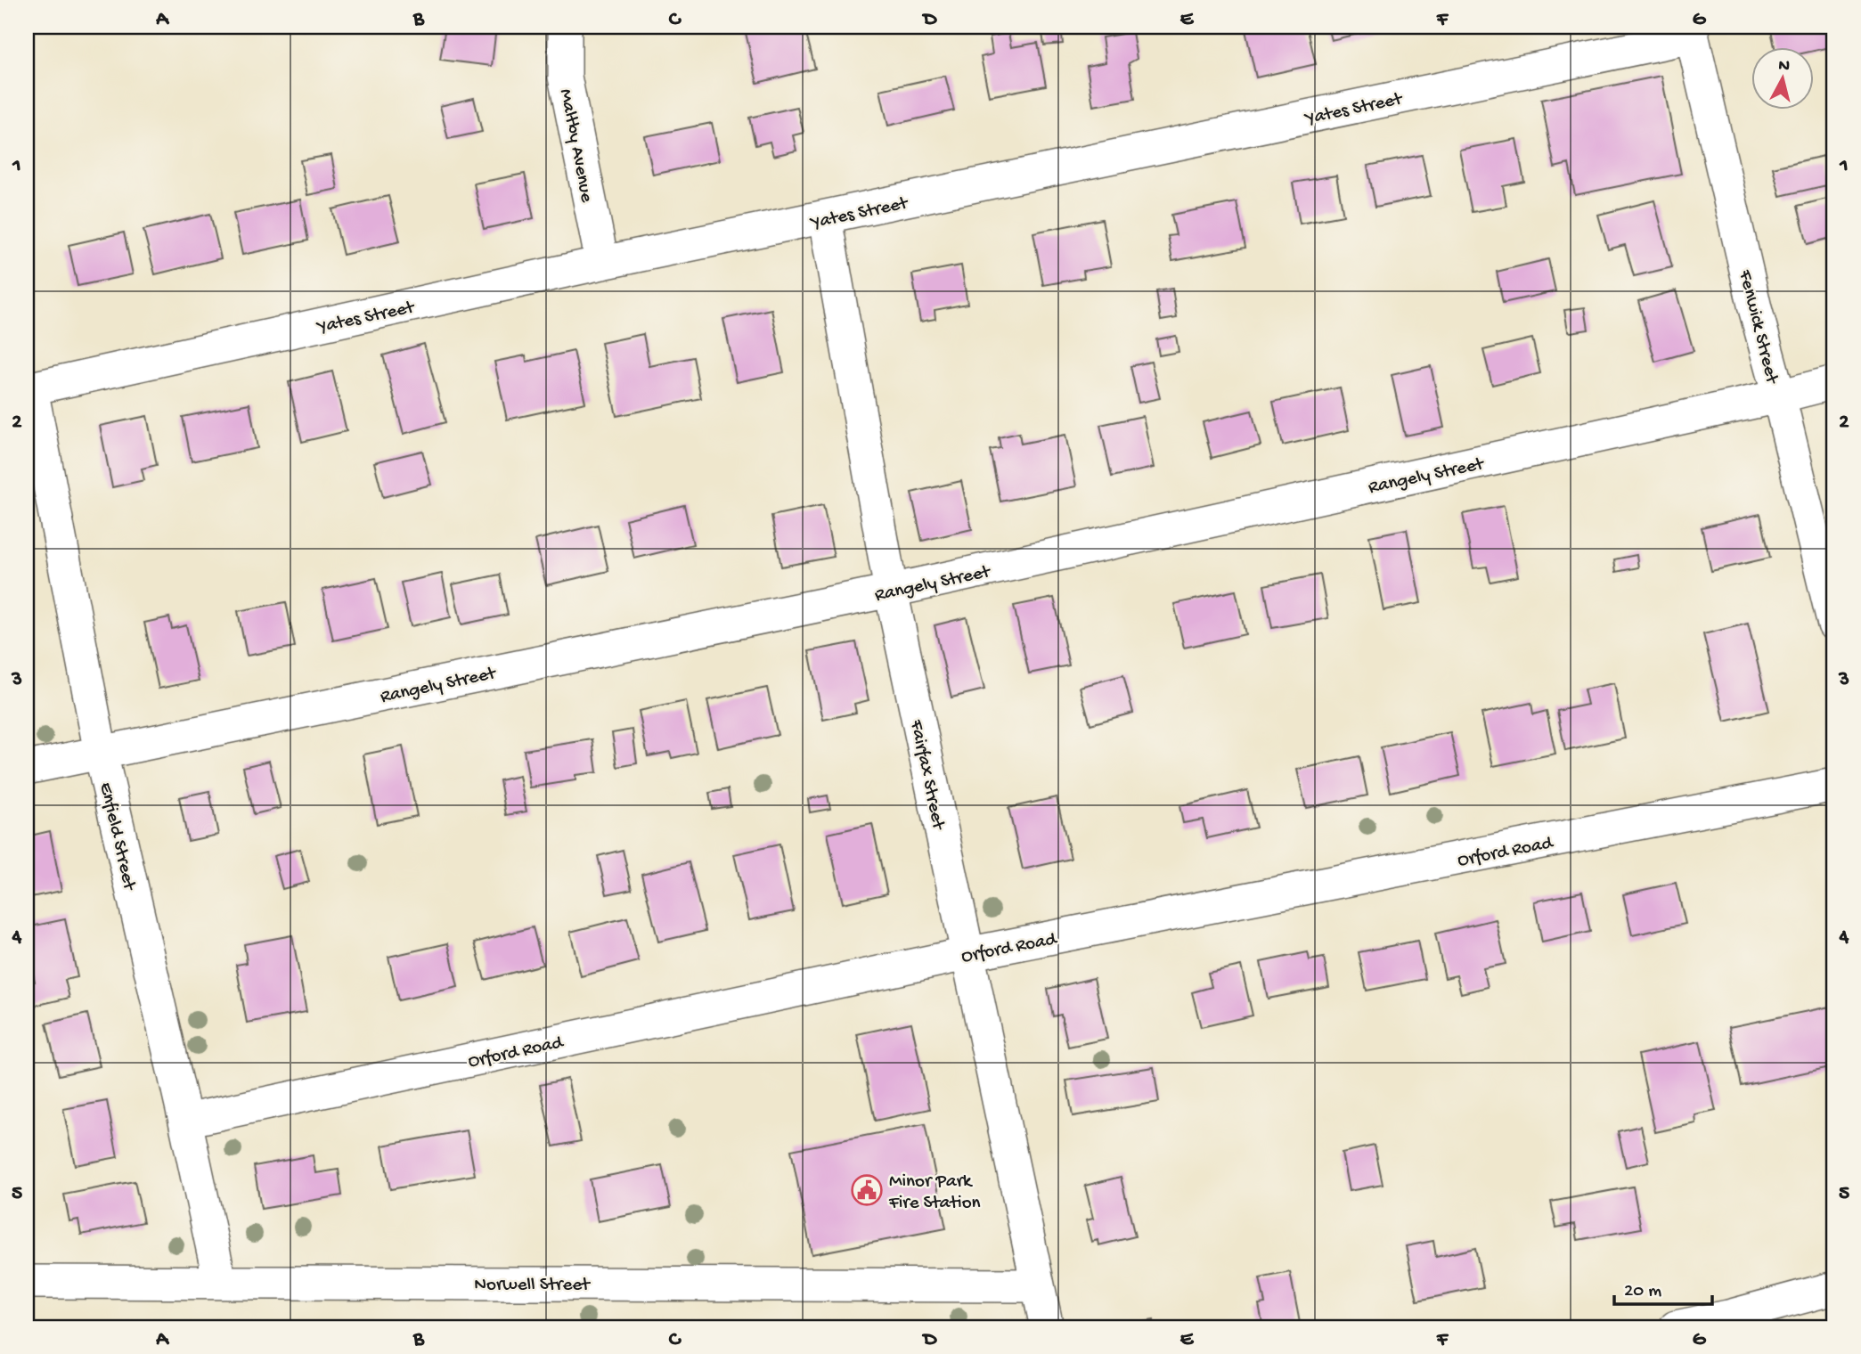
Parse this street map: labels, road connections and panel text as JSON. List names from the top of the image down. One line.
{"streets":{"street":["Yates Street","Maltby Avenue","Fenwick Street","Rangely Street","Fairfax Street","Enfield Street","Orford Road","Norwell Street"]},"crossings":[["Yates Street","Maltby Avenue"],["Yates Street","Fenwick Street"],["Yates Street","Fairfax Street"],["Yates Street","Enfield Street"],["Fenwick Street","Rangely Street"],["Rangely Street","Fairfax Street"],["Rangely Street","Enfield Street"],["Fairfax Street","Orford Road"],["Fairfax Street","Norwell Street"],["Enfield Street","Orford Road"],["Enfield Street","Norwell Street"]],"places":{"public building":["Minor Park Fire Station"]},"scale_bar":"20 m","north":"top","grid":{"columns":["A","B","C","D","E","F","G"],"rows":["1","2","3","4","5"]}}
